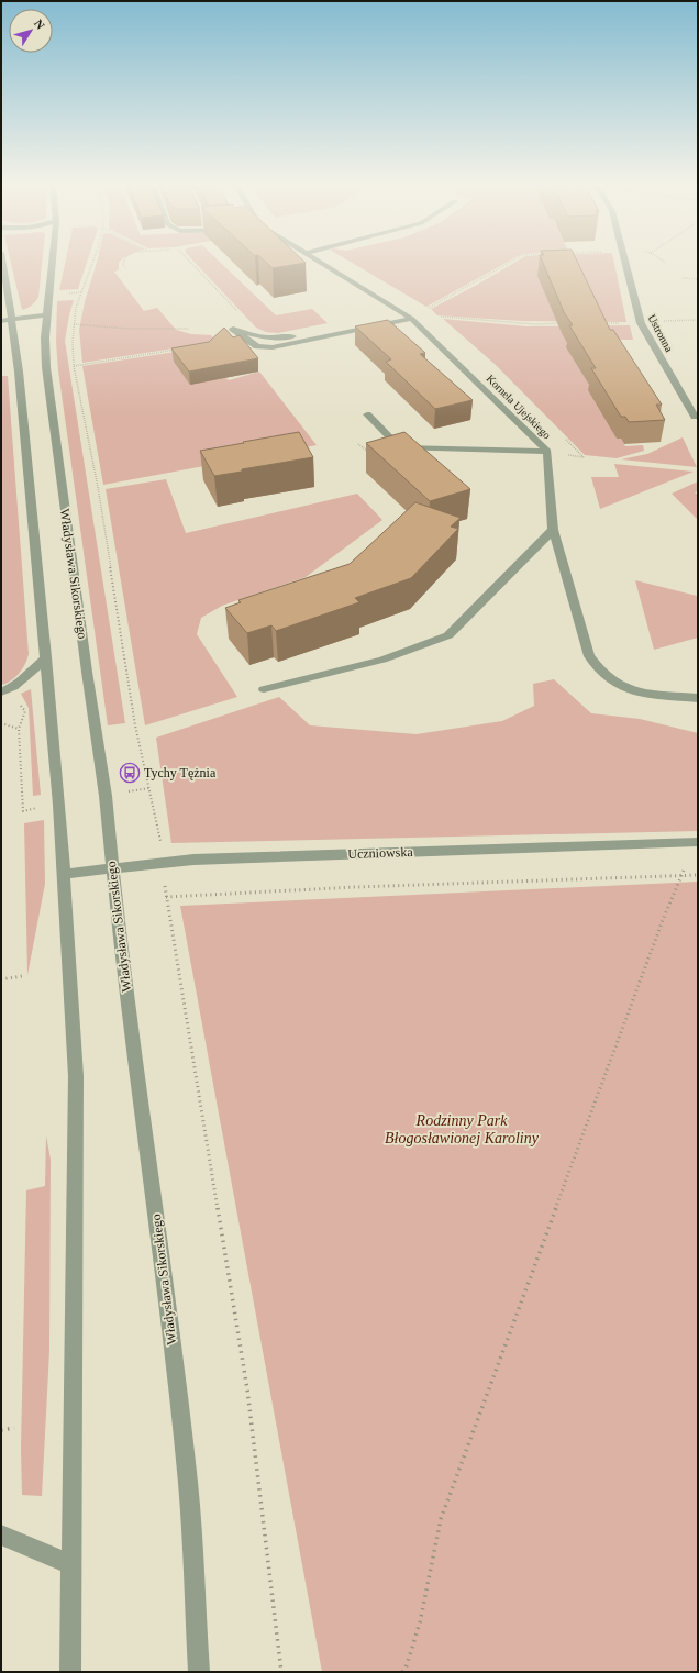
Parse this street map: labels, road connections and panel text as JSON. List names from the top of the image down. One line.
{"streets":{"street":["Ustronna","Kornela Ujejskiego","Władysława Sikorskiego","Uczniowska"]},"crossings":[["Władysława Sikorskiego","Uczniowska"]],"parks":["Rodzinny Park Błogosławionej Karoliny"],"places":{"bus stop":["Tychy Tężnia"]},"north":"top right"}
